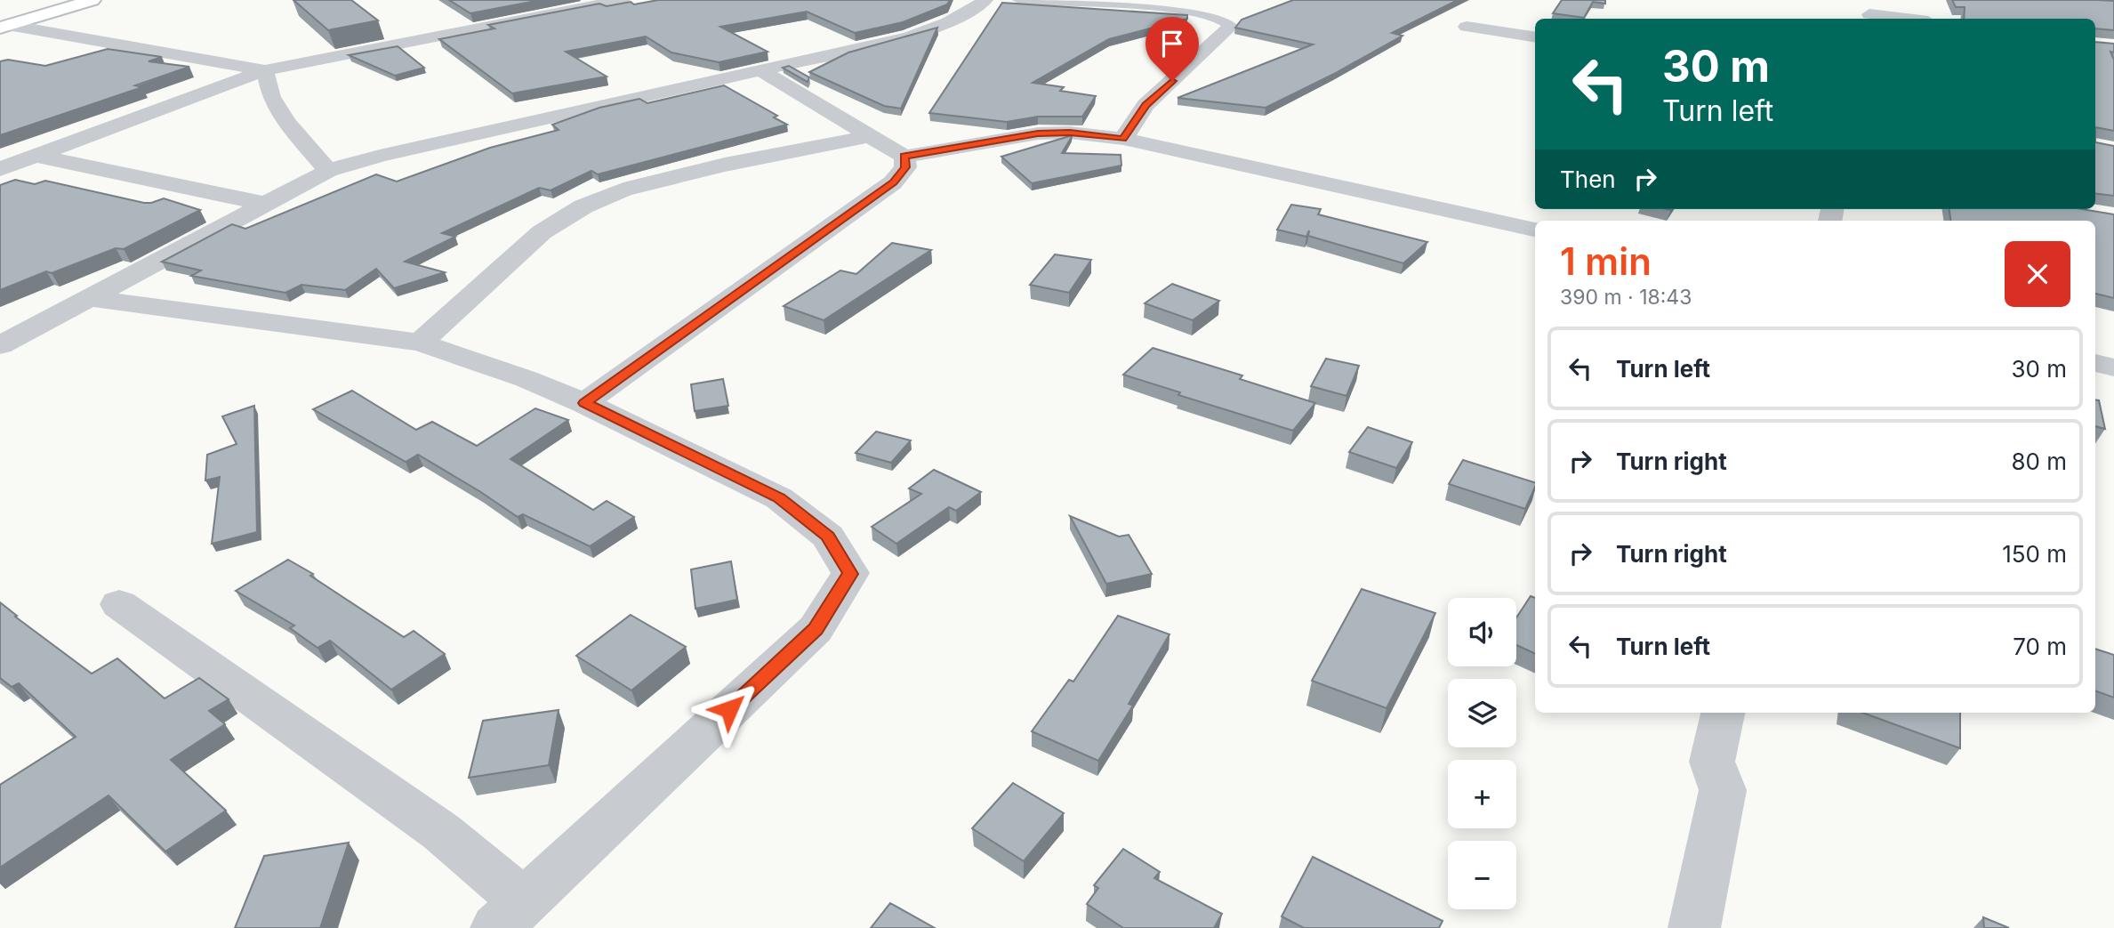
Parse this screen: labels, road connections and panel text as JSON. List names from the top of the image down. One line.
{"page":{"turn":["30 m","Turn left"],"then":"Then","heading":["1 min","390 m · 18:43"],"list":[{"name":"Turn left","value":"30 m"},{"name":"Turn right","value":"80 m"},{"name":"Turn right","value":"150 m"},{"name":"Turn left","value":"70 m"}],"map_buttons":["+","−"]}}
